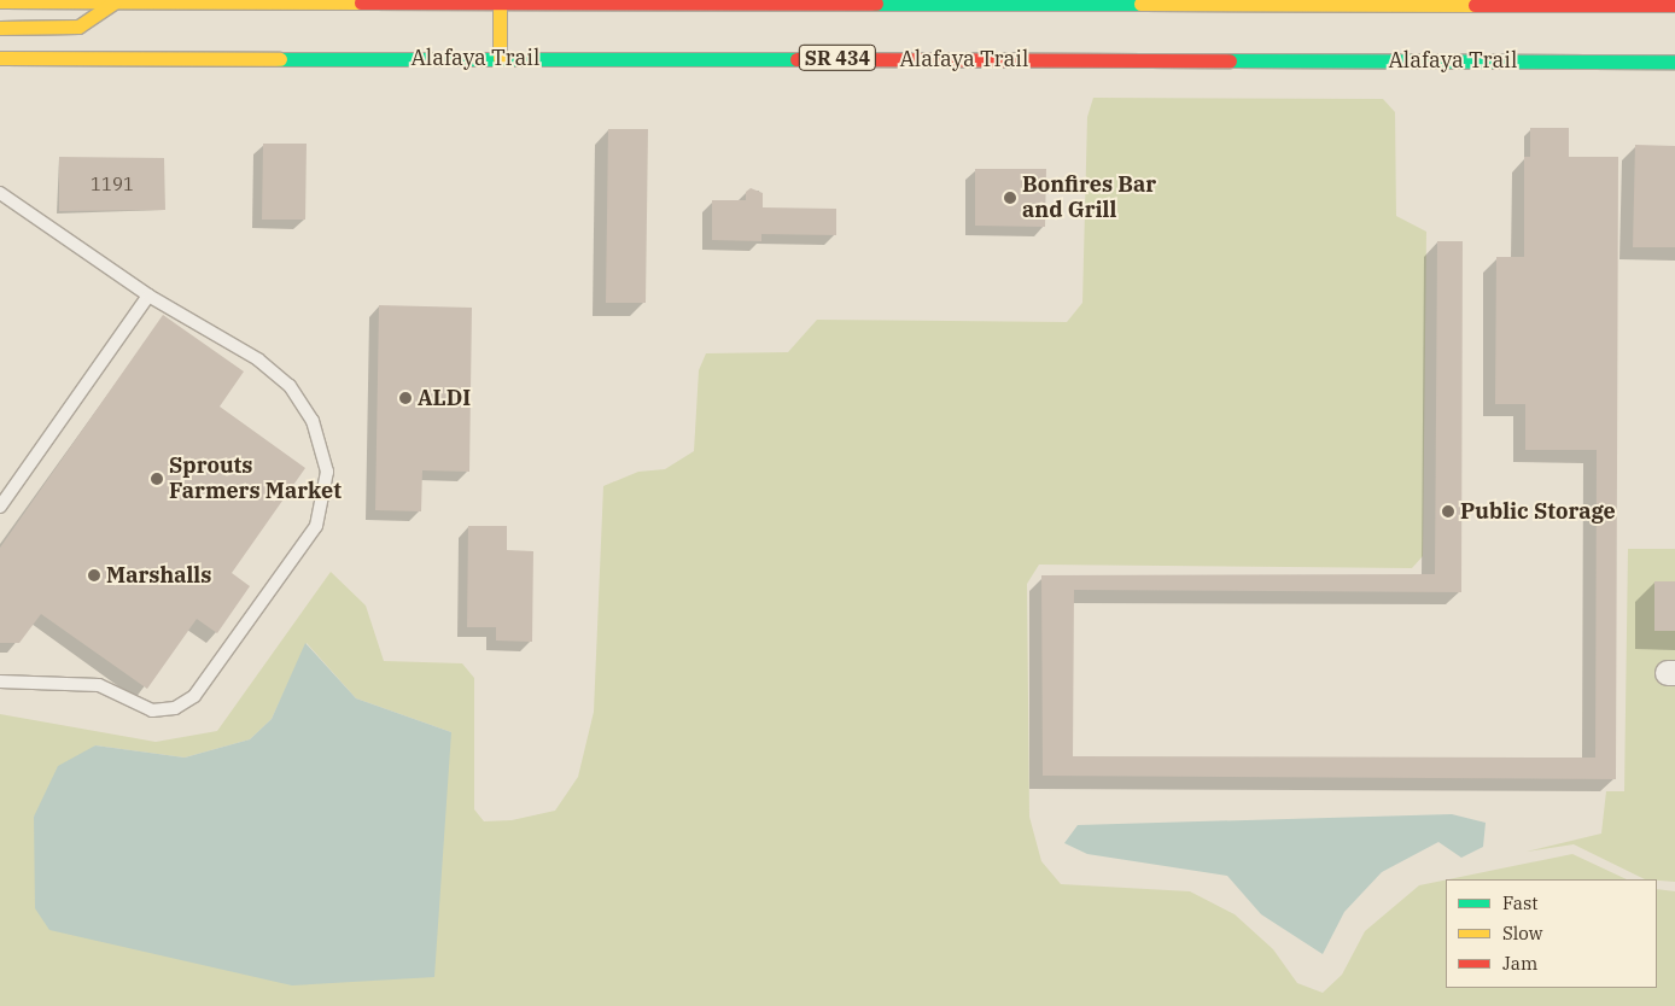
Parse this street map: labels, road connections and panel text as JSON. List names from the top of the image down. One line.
{"streets":{"main road":["Alafaya Trail","SR 434"]},"places":["Bonfires Bar and Grill","ALDI","Sprouts Farmers Market","Public Storage","Marshalls"],"house_numbers":["1191"],"legend":["Fast","Slow","Jam"]}
